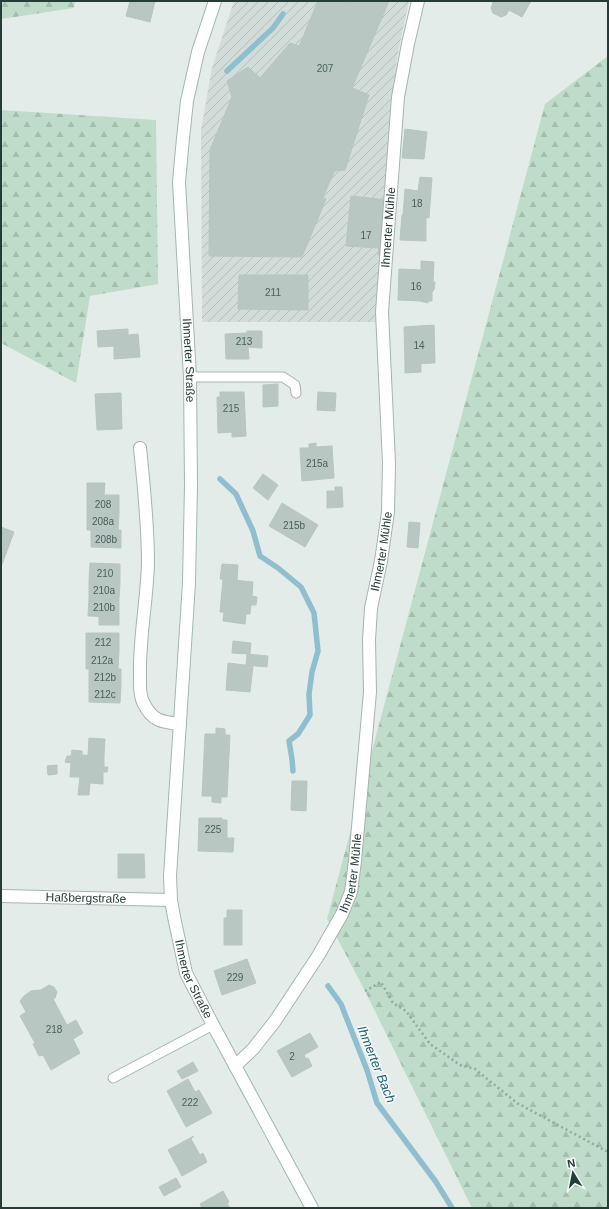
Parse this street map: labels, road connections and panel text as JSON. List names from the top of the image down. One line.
{"streets":{"street":["Ihmerter Mühle","Ihmerter Straße","Haßbergstraße"]},"crossings":[["Ihmerter Mühle","Ihmerter Straße"],["Ihmerter Straße","Haßbergstraße"]],"water":["Ihmerter Bach"],"house_numbers":["207","18","17","16","211","213","14","215","215a","208","208a","215b","208b","210","210a","210b","212","212a","212b","212c","225","229","218","2","222"],"north":"top"}
